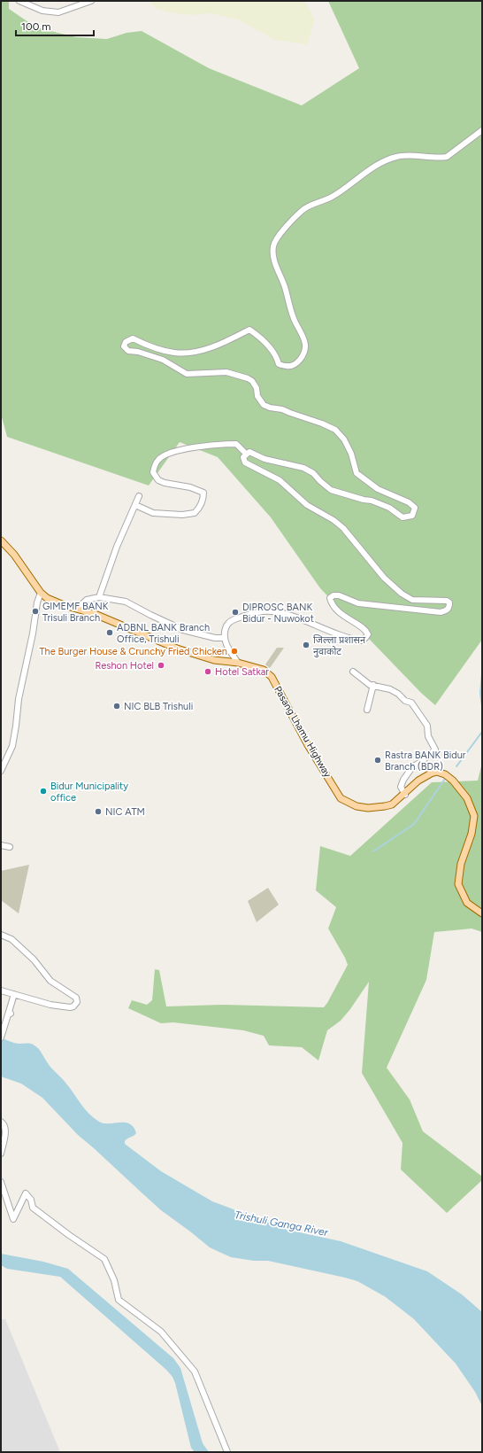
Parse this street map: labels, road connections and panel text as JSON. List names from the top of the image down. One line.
{"streets":{"main road":["Pasang Lhamu Highway"]},"water":["Trishuli Ganga River"],"places":["GIMEMF BANK Trisuli Branch","DIPROSC BANK Bidur - Nuwokot","ADBNL BANK Branch Office, Trishuli","जिल्ला प्रशासन नुवाकोट","The Burger House & Crunchy Fried Chicken","Reshon Hotel","Hotel Satkar","NIC BLB Trishuli","Rastra BANK Bidur Branch (BDR)","Bidur Municipality office","NIC ATM"],"scale_bar":"100 m"}
